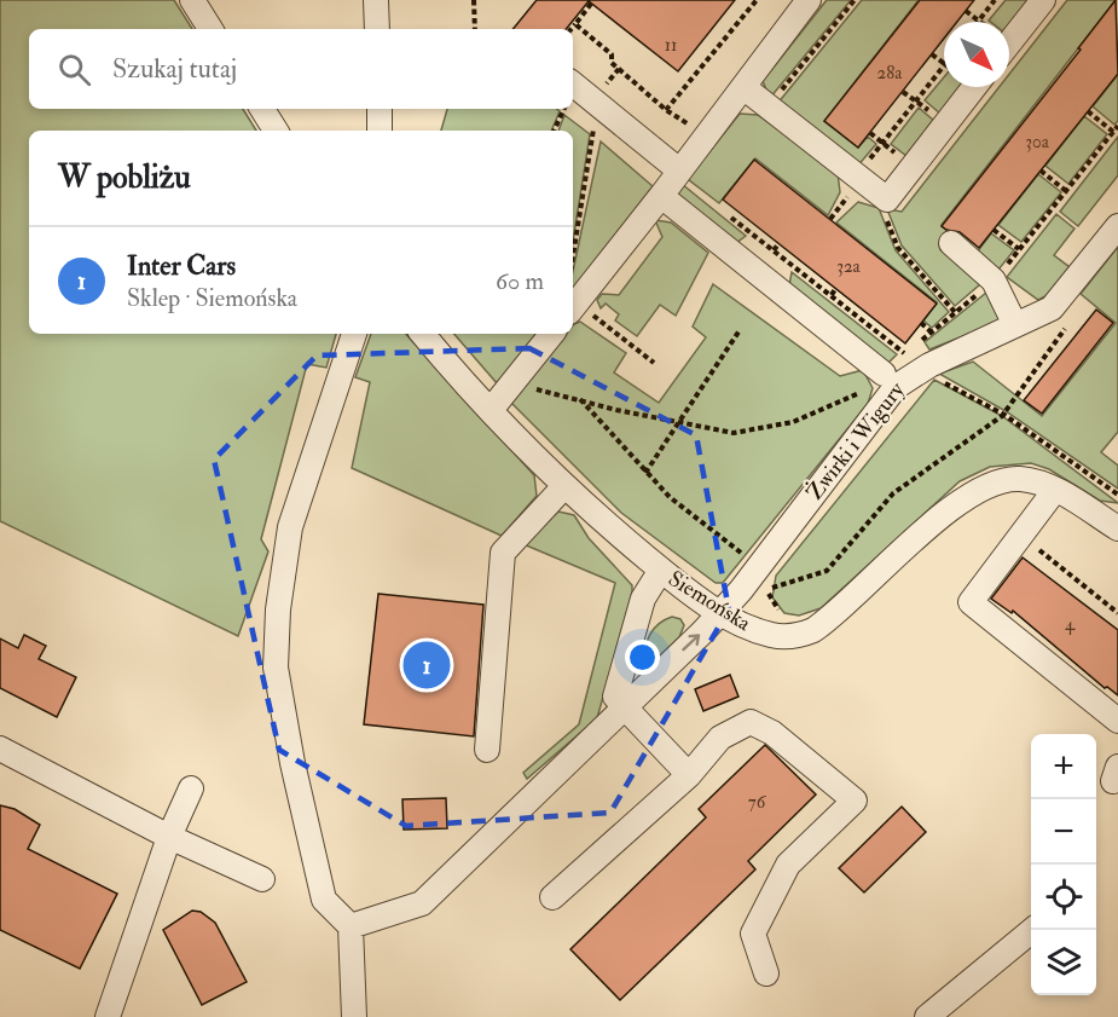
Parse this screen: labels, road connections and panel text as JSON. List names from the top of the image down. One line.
{"streets":{"street":["Żwirki i Wigury","Siemońska"]},"crossings":[["Żwirki i Wigury","Siemońska"]],"house_numbers":["11","28a","30a","32a","4","76"],"north":"bottom right","page":{"search":"Szukaj tutaj","heading":"W pobliżu","list":[{"mark":"1","name":"Inter Cars","note":"Sklep · Siemońska","value":"60 m"}],"pins":"1","map_buttons":["+","−"]}}
